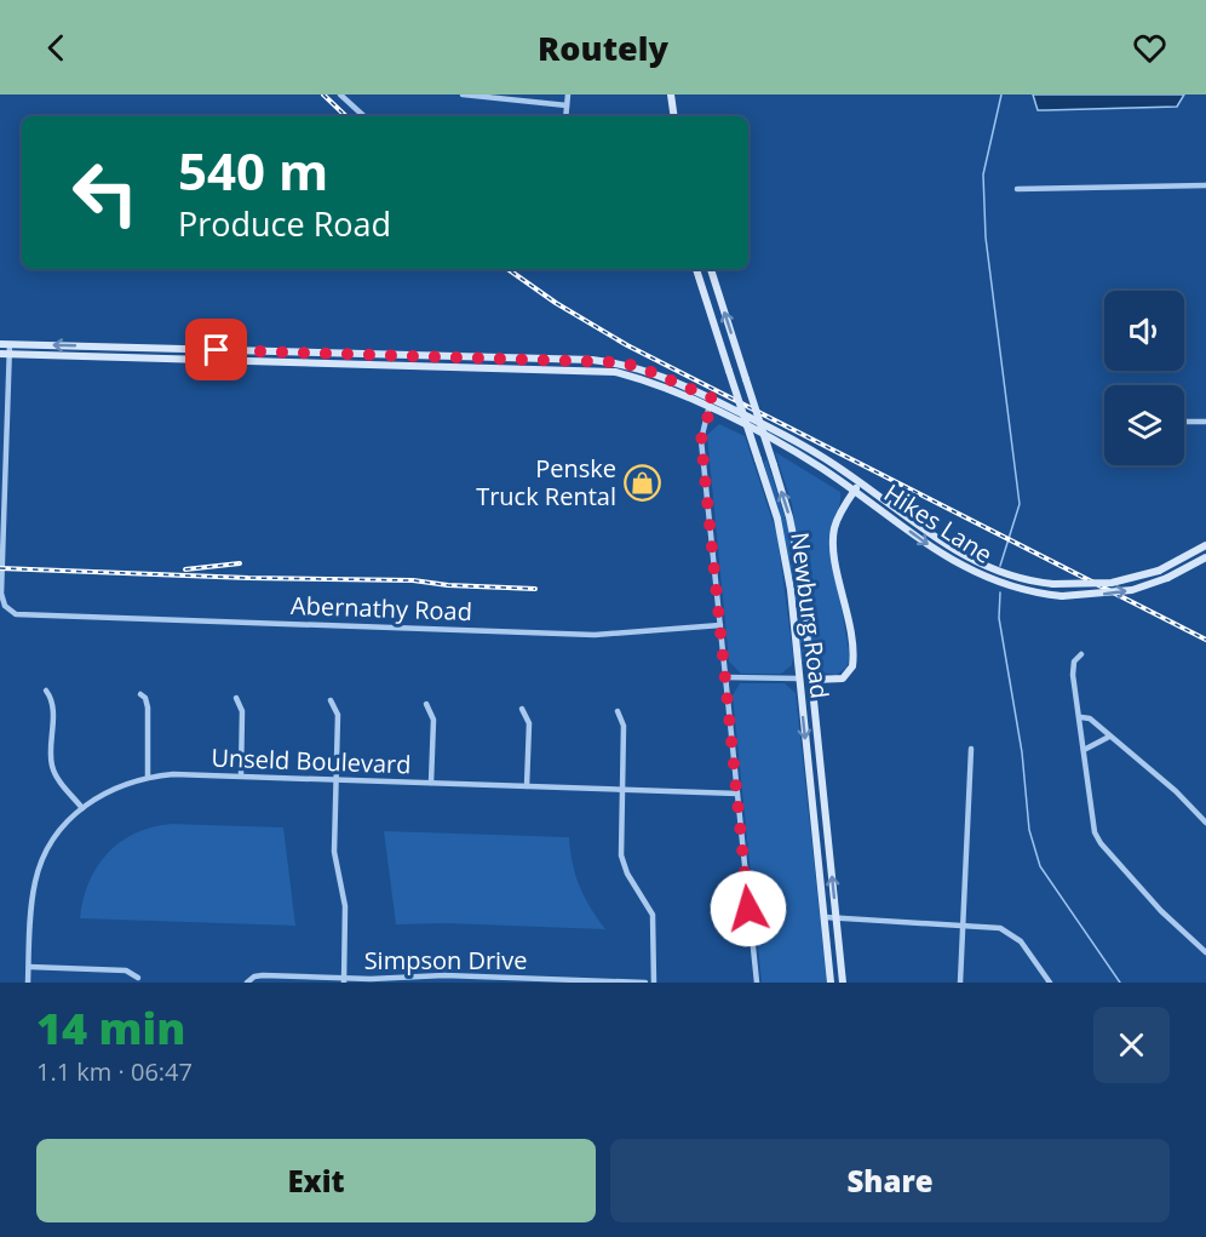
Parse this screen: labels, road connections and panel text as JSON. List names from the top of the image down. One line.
{"streets":{"street":["Hikes Lane","Abernathy Road","Newburg Road","Unseld Boulevard","Simpson Drive"]},"crossings":[["Hikes Lane","Abernathy Road"]],"places":{"shop":["Penske Truck Rental"]},"page":{"header":"Routely","turn":["540 m","Produce Road"],"heading":["14 min","1.1 km · 06:47"],"buttons":["Exit","Share"]}}
